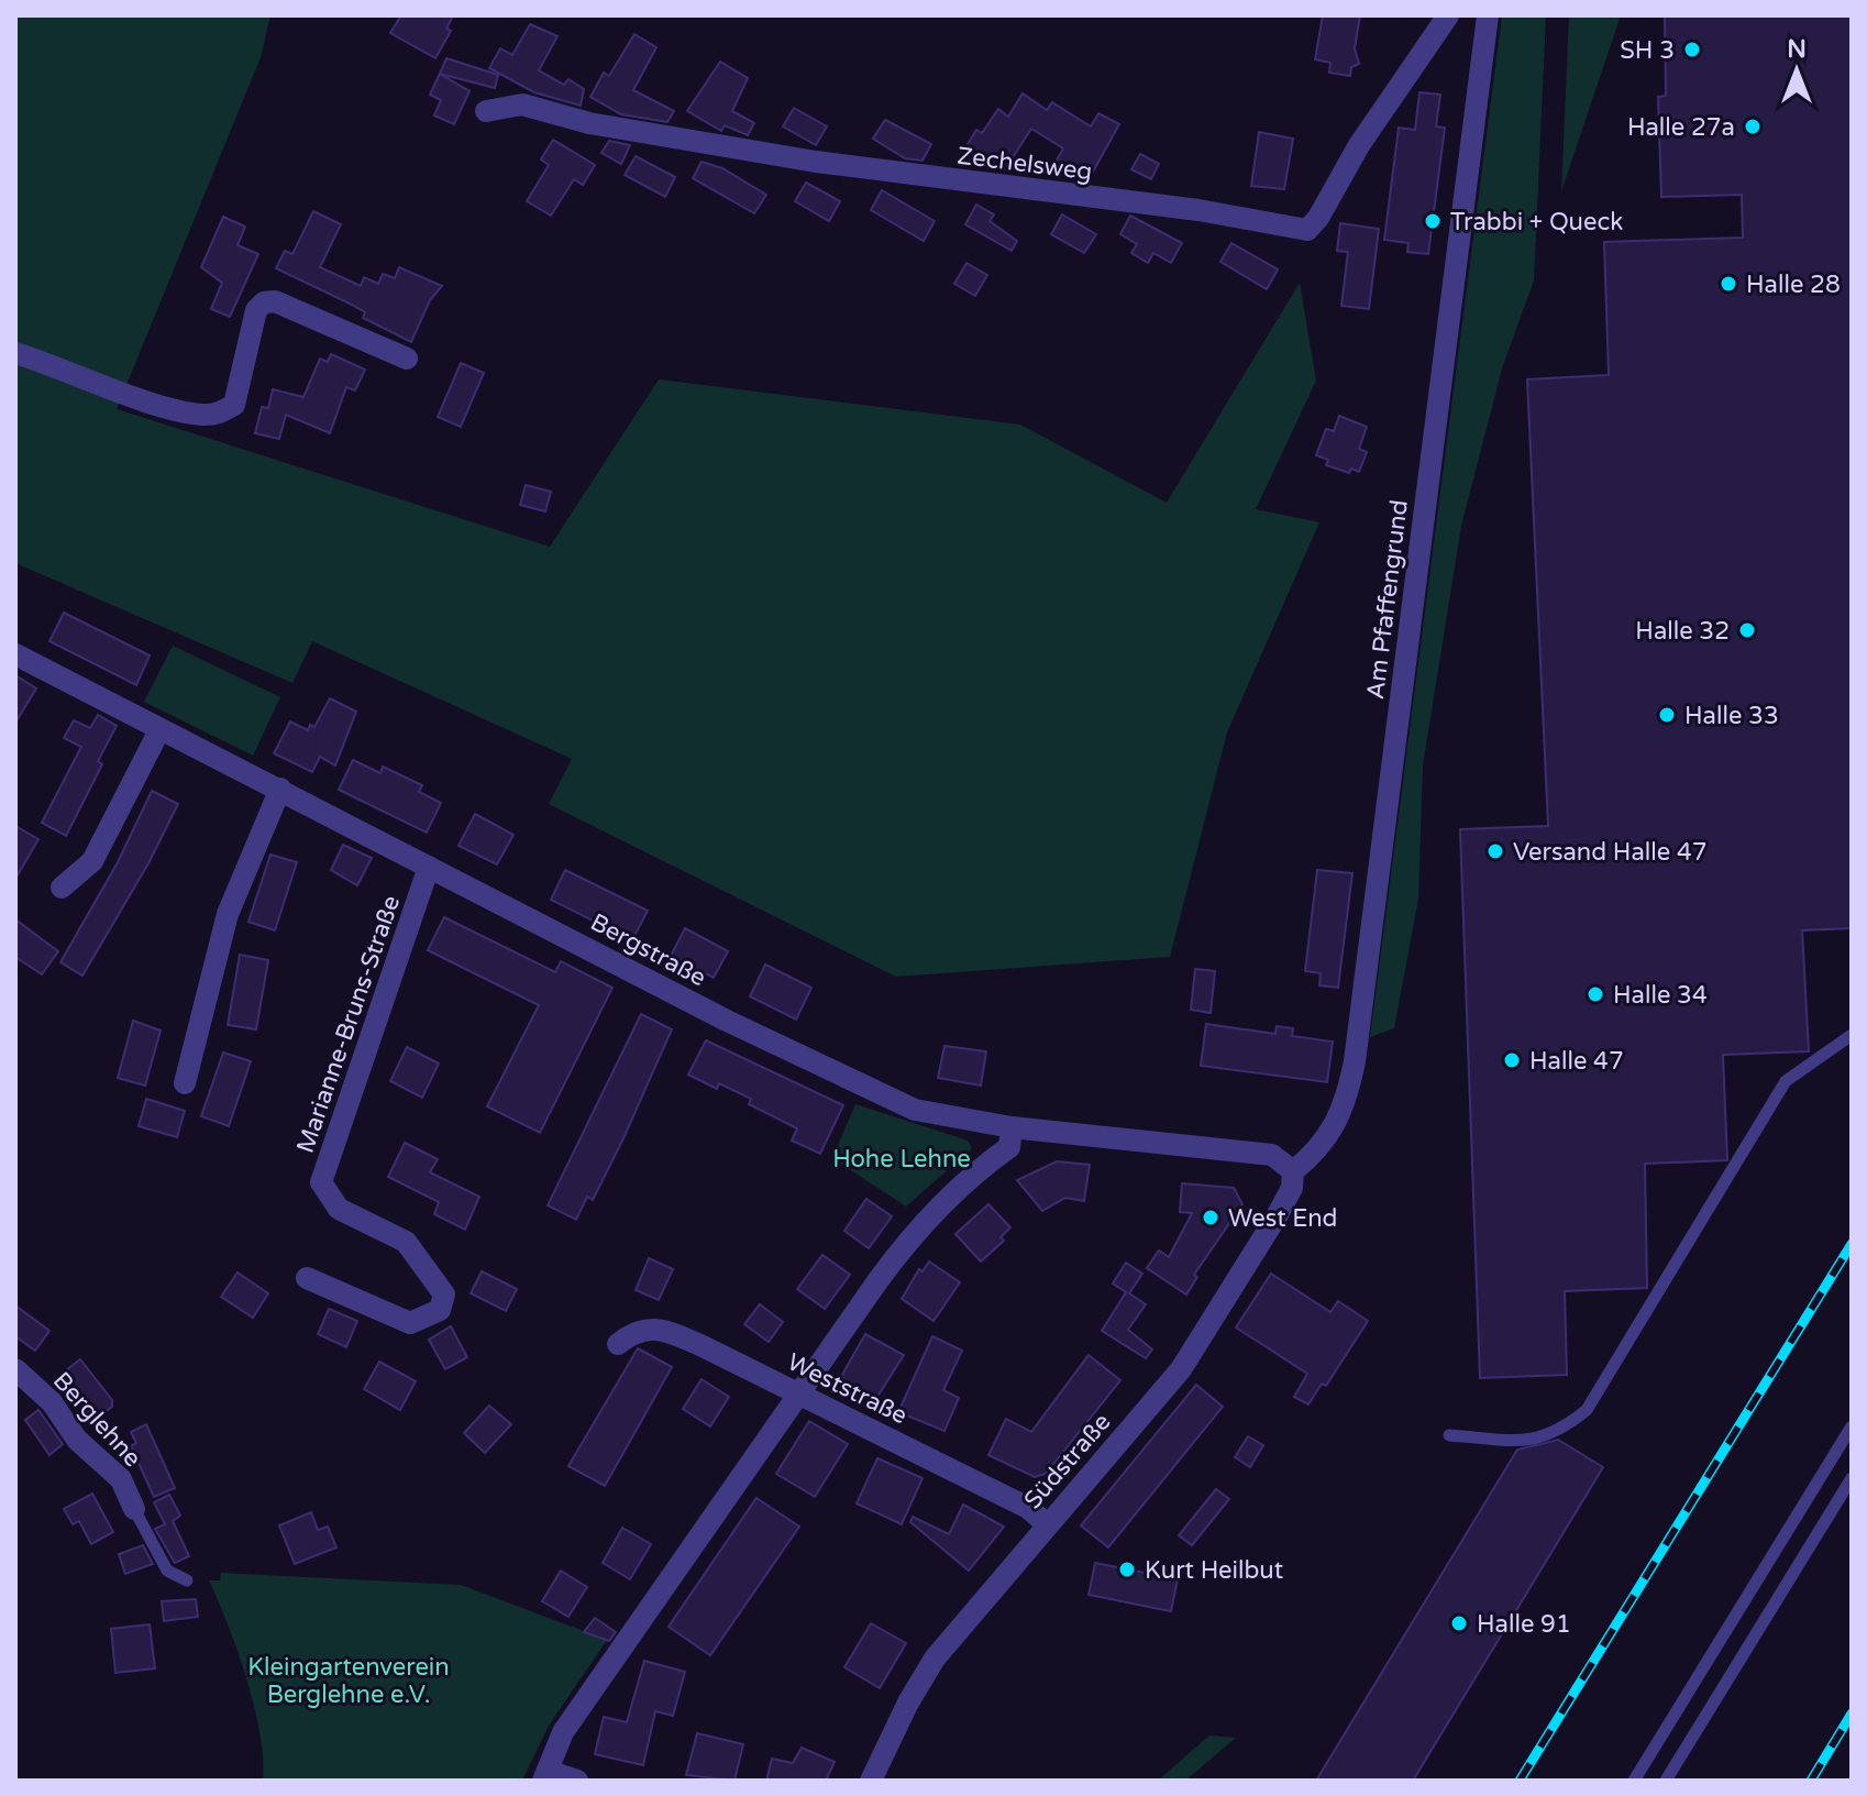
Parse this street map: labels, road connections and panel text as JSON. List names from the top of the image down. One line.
{"streets":{"street":["Zechelsweg","Am Pfaffengrund","Bergstraße","Marianne-Bruns-Straße","Weststraße","Berglehne","Südstraße"]},"crossings":[["Am Pfaffengrund","Bergstraße"],["Am Pfaffengrund","Südstraße"],["Bergstraße","Marianne-Bruns-Straße"],["Bergstraße","Südstraße"],["Weststraße","Südstraße"]],"parks":["Hohe Lehne","Kleingartenverein Berglehne e.V."],"places":["SH 3","Halle 27a","Trabbi + Queck","Halle 28","Halle 32","Halle 33","Versand Halle 47","Halle 34","Halle 47","West End","Kurt Heilbut","Halle 91"],"north":"top"}
